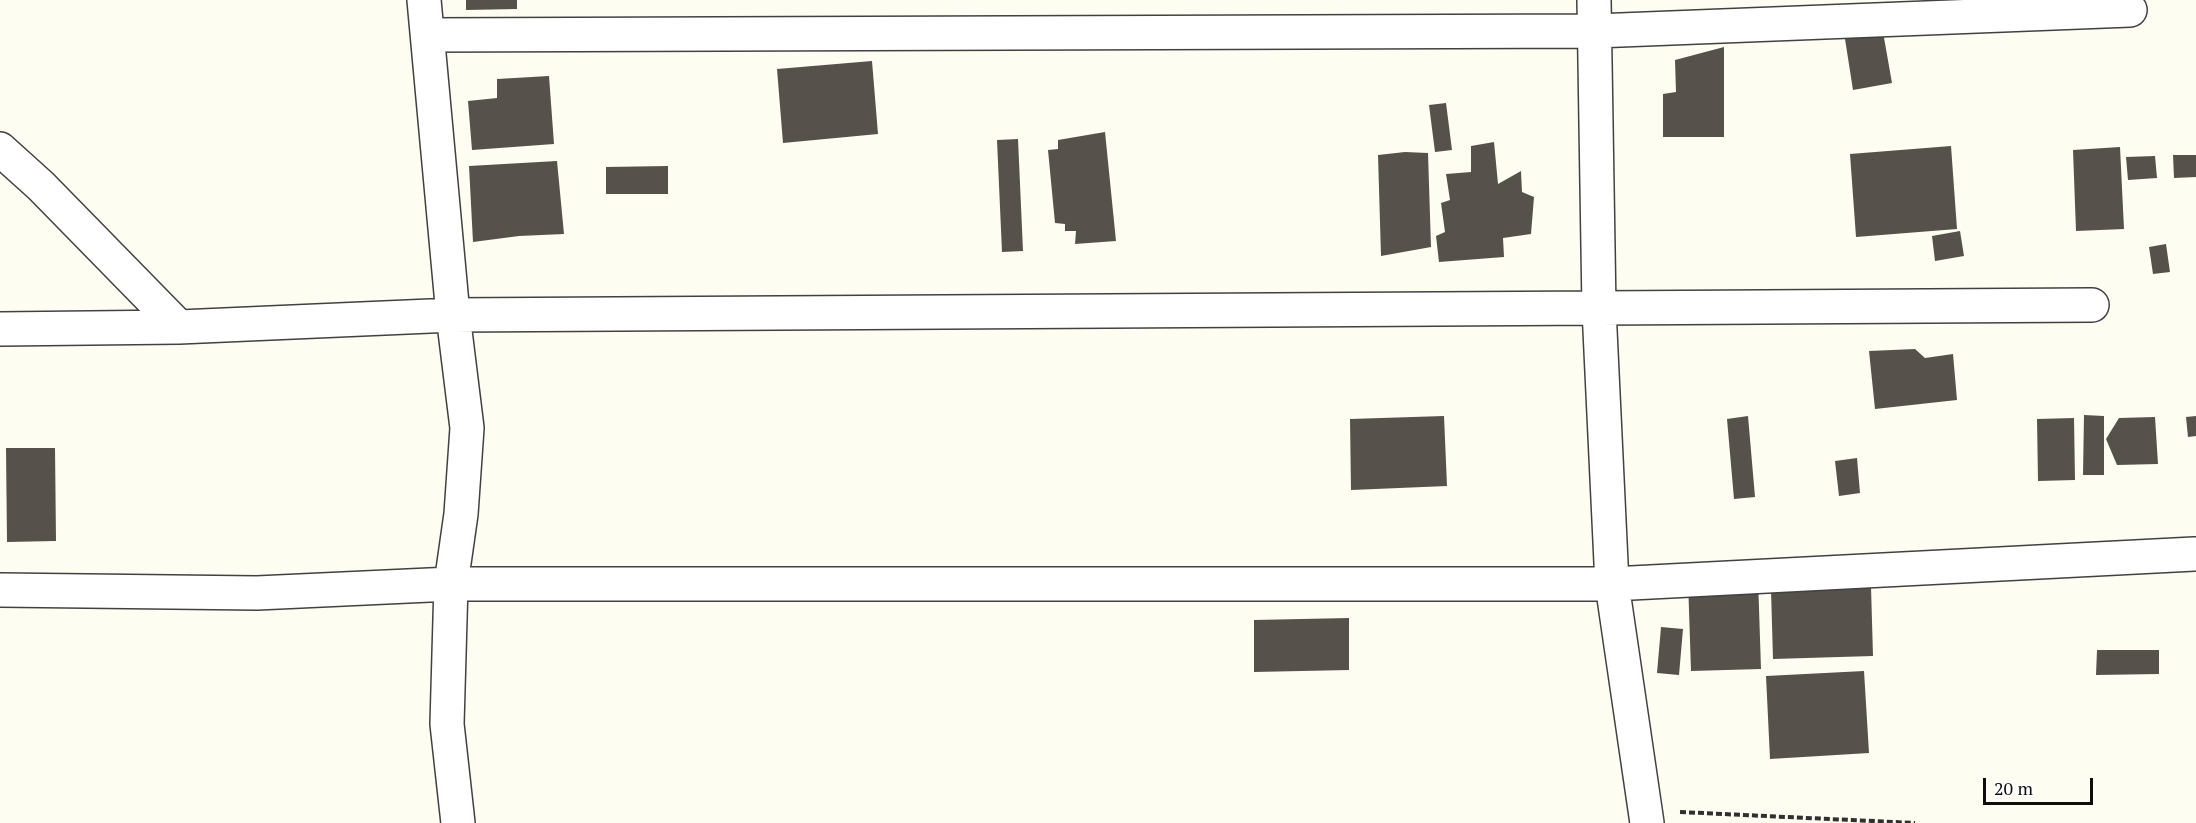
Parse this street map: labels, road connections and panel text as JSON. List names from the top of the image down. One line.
{"scale_bar":"20 m"}
